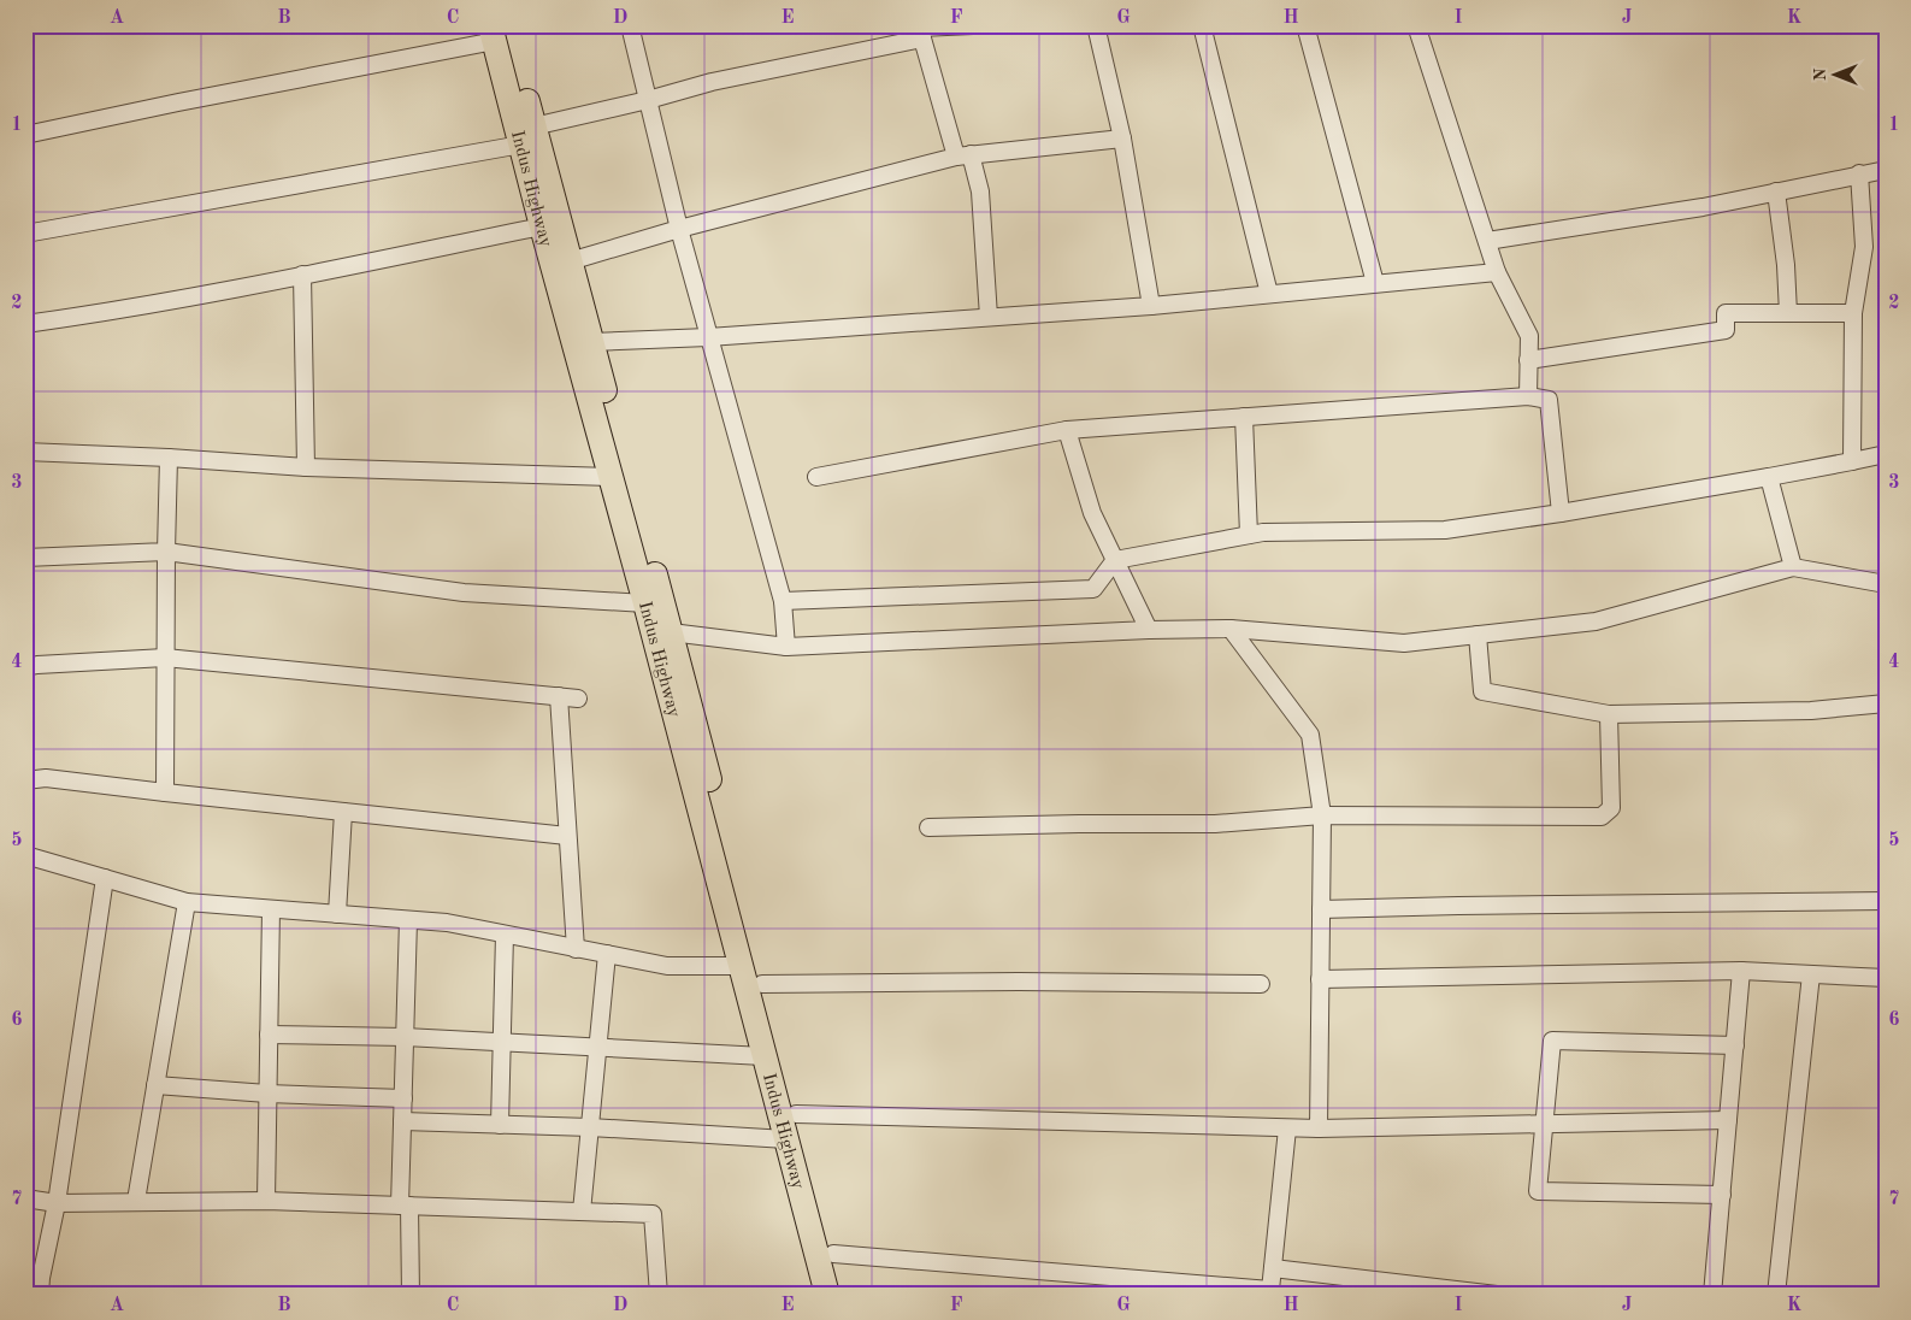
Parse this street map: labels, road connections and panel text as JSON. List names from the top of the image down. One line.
{"streets":{"highway":["Indus Highway"]},"north":"left","grid":{"columns":["A","B","C","D","E","F","G","H","I","J","K"],"rows":["1","2","3","4","5","6","7"]}}
